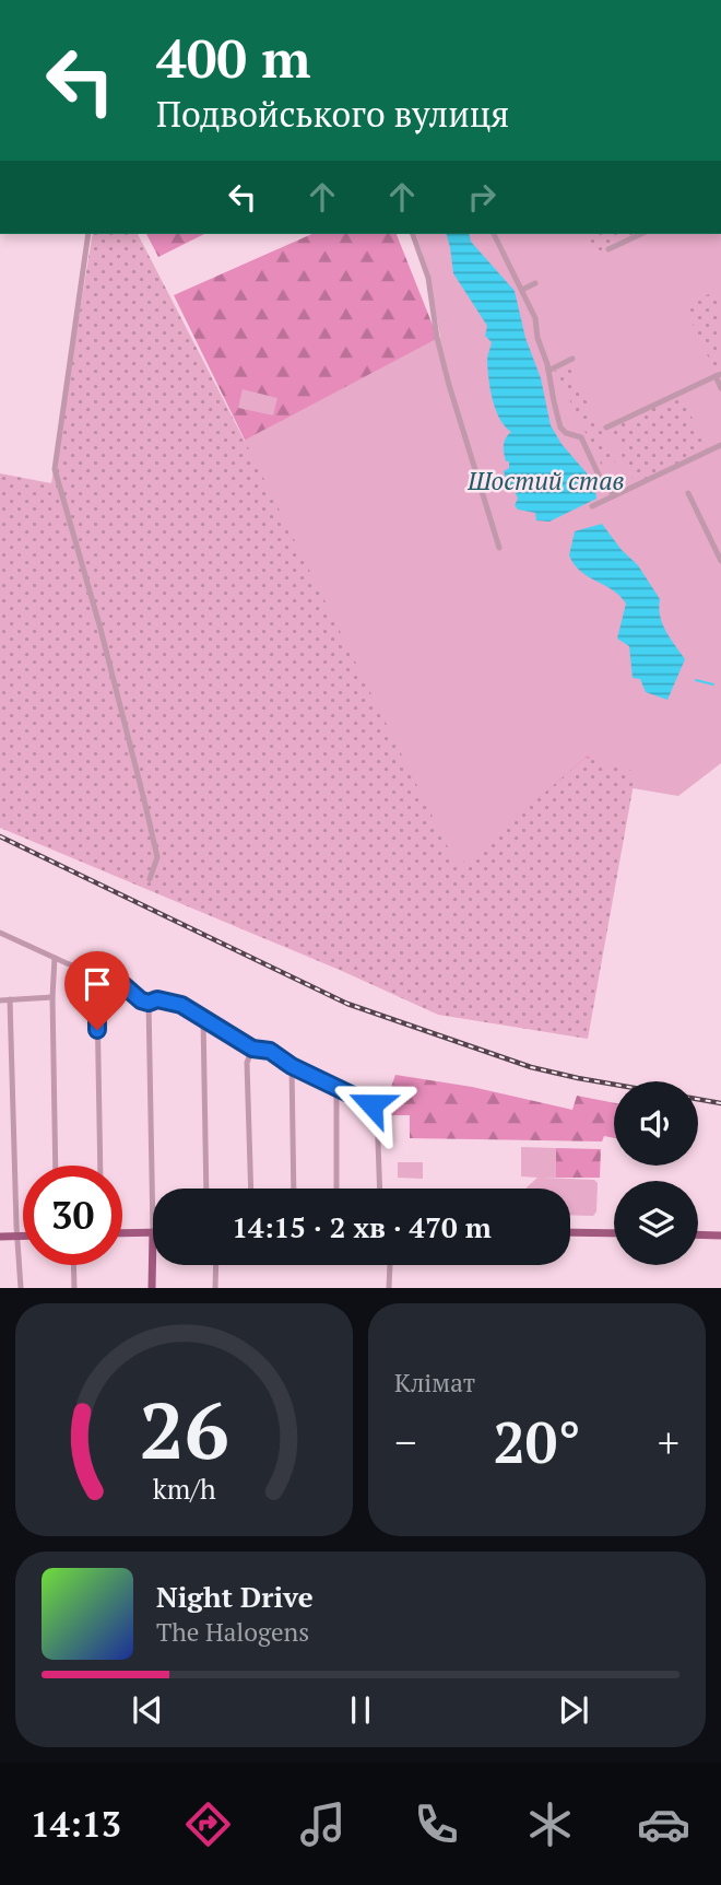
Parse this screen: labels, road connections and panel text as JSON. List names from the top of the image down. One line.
{"water":["Шостий став"],"page":{"turn":["400 m","Подвойського вулиця"],"limit":"30","trip":"14:15 · 2 хв · 470 m","tile":"Клімат","heat":["−","20°","+"],"song":["Night Drive","The Halogens"],"tabs":"14:13","gauge":["26","km/h"]}}
